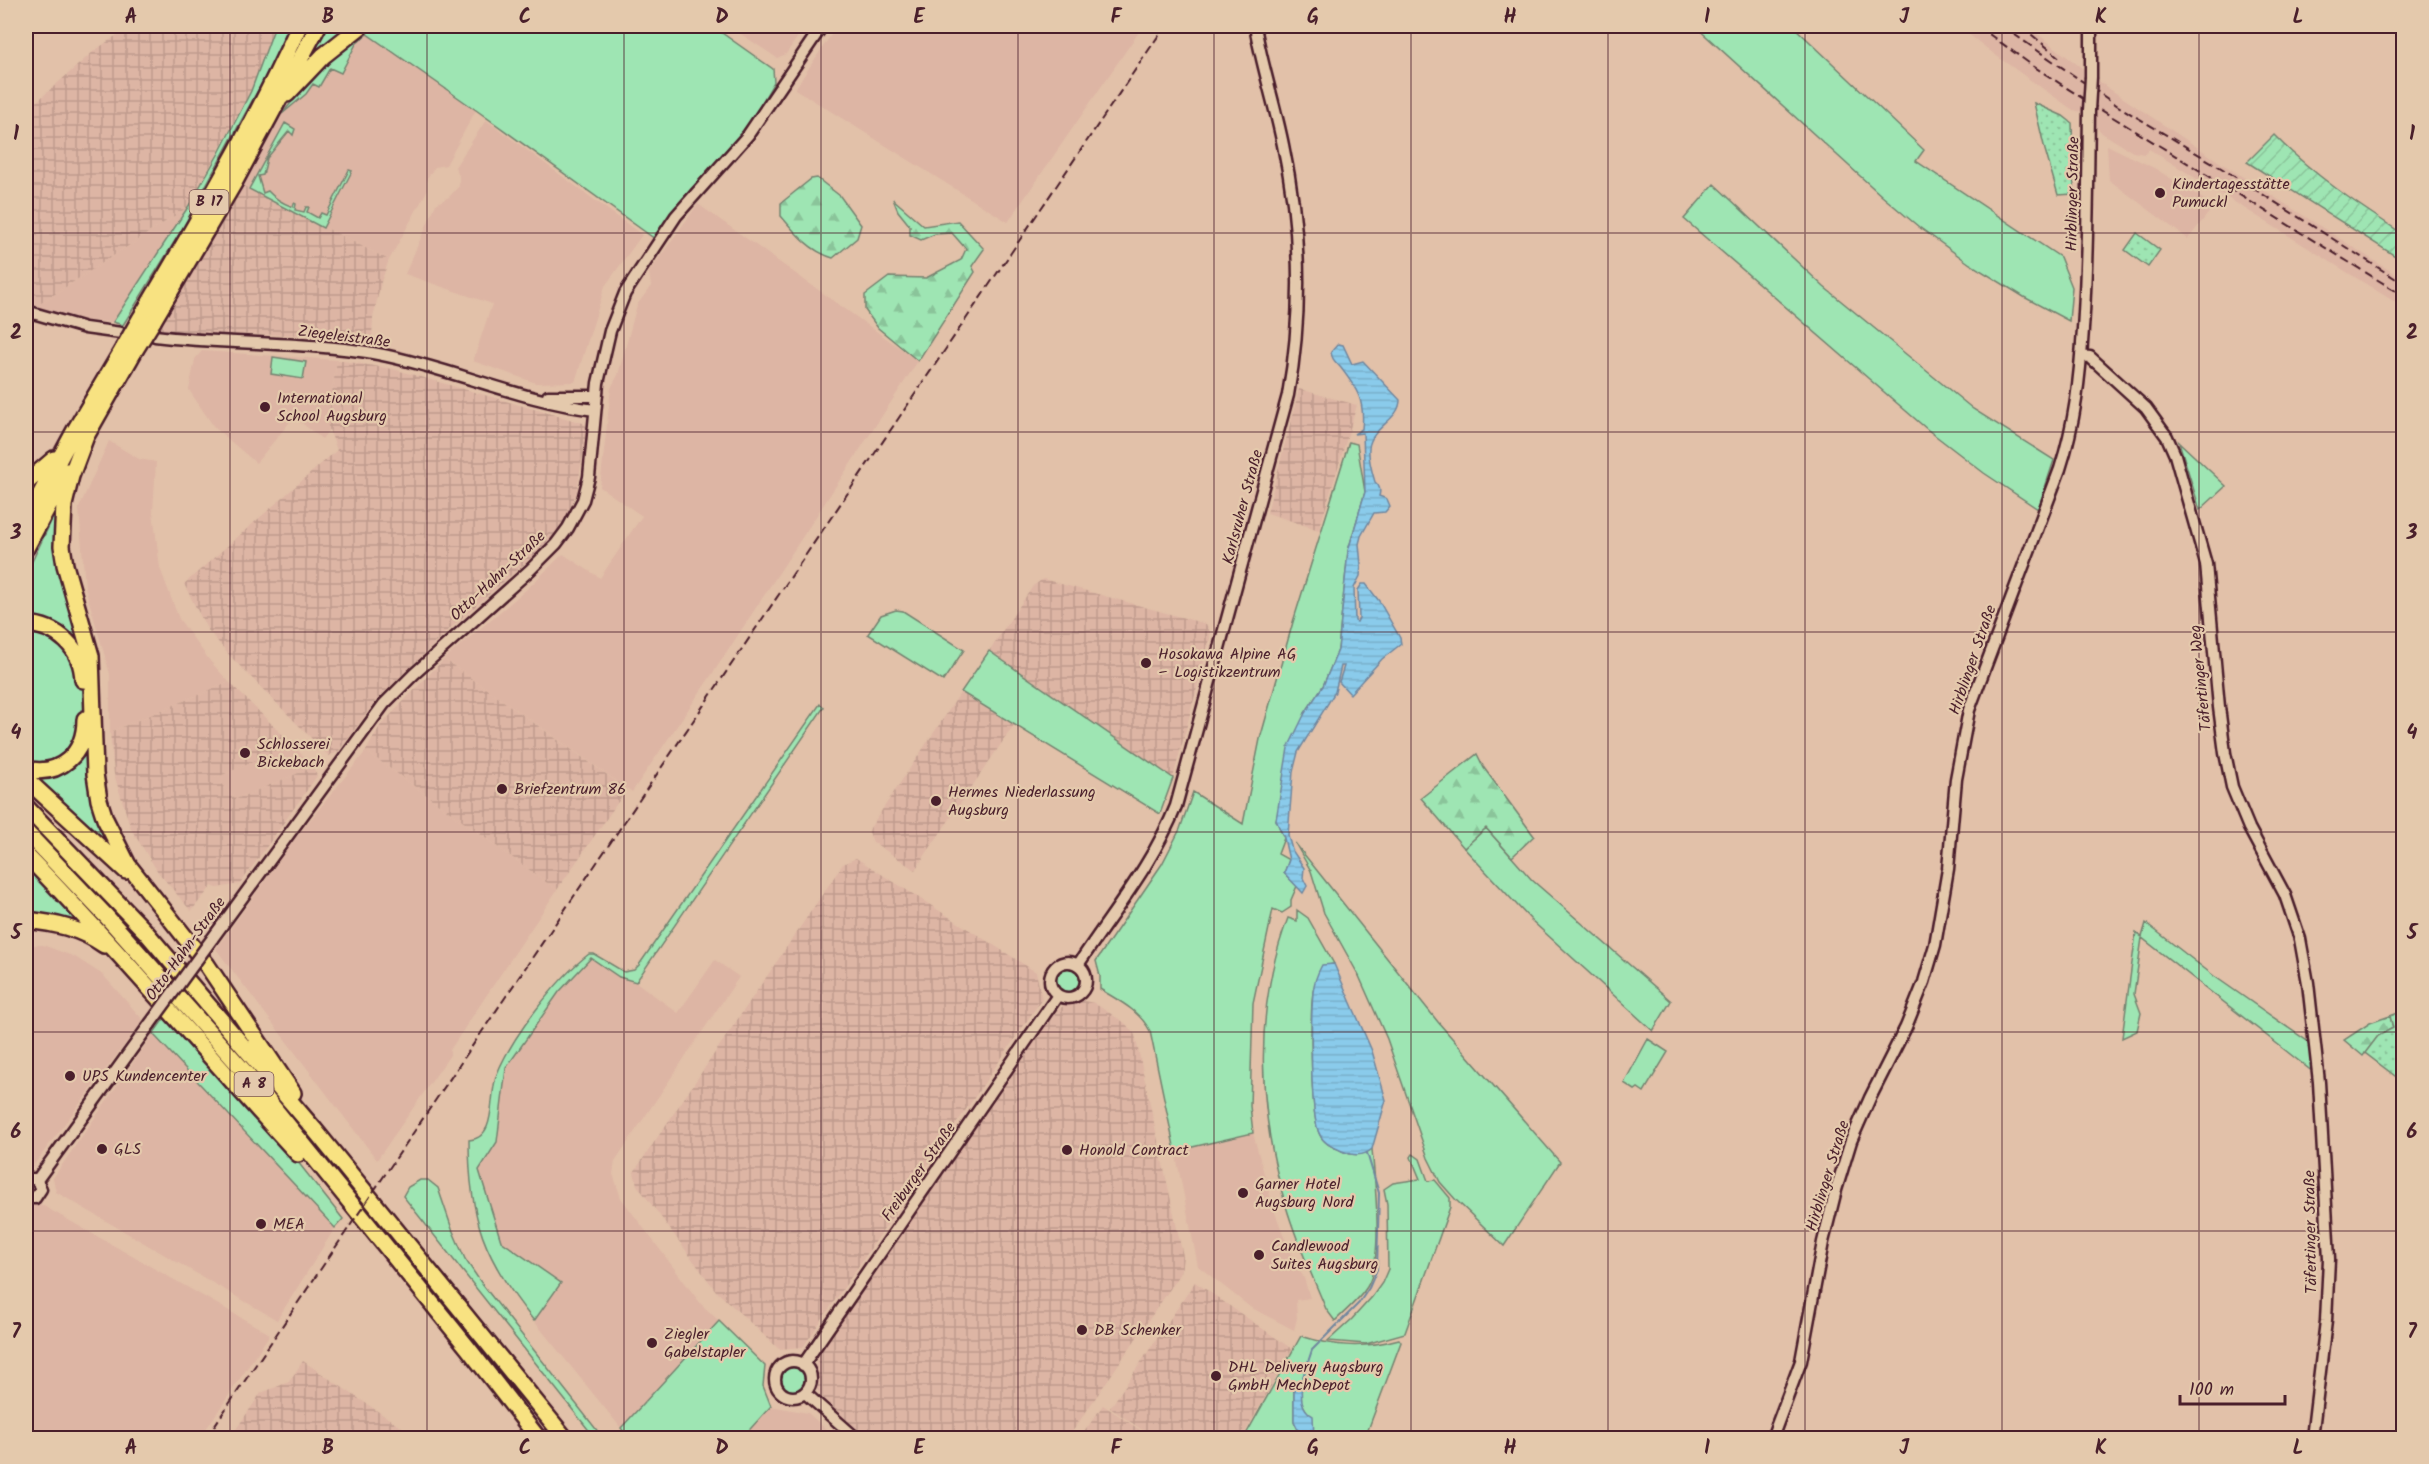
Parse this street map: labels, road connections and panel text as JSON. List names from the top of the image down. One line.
{"streets":{"highway":["B 17","A 8"],"street":["Hirblinger Straße","Ziegeleistraße","Karlsruher Straße","Otto-Hahn-Straße","Täfertinger Weg","Freiburger Straße","Täfertinger Straße"]},"crossings":[["Hirblinger Straße","Täfertinger Weg"],["B 17","Ziegeleistraße"],["Ziegeleistraße","Otto-Hahn-Straße"],["Karlsruher Straße","Freiburger Straße"],["Täfertinger Weg","Täfertinger Straße"]],"places":["Kindertagesstätte Pumuckl","International School Augsburg","Hosokawa Alpine AG – Logistikzentrum","Schlosserei Bickebach","Briefzentrum 86","Hermes Niederlassung Augsburg","UPS Kundencenter","GLS","Honold Contract","Garner Hotel Augsburg Nord","MEA","Candlewood Suites Augsburg","DB Schenker","Ziegler Gabelstapler","DHL Delivery Augsburg GmbH MechDepot"],"scale_bar":"100 m","grid":{"columns":["A","B","C","D","E","F","G","H","I","J","K","L"],"rows":["1","2","3","4","5","6","7"]}}
